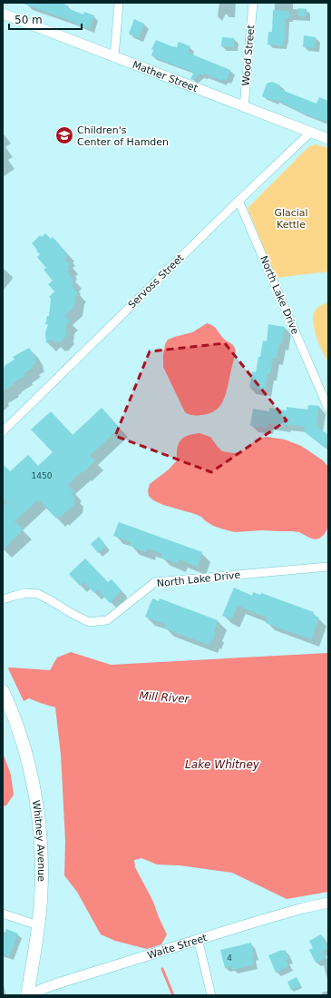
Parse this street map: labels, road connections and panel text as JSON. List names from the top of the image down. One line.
{"streets":{"main road":["Whitney Avenue"],"street":["Wood Street","Mather Street","Servoss Street","North Lake Drive","Waite Street"]},"crossings":[["Wood Street","Mather Street"],["Mather Street","Servoss Street"],["Servoss Street","North Lake Drive"],["Whitney Avenue","Waite Street"]],"water":["Mill River","Lake Whitney"],"parks":["Glacial Kettle"],"places":{"school or university":["Children's Center of Hamden"]},"house_numbers":["1450","4"],"scale_bar":"50 m"}
